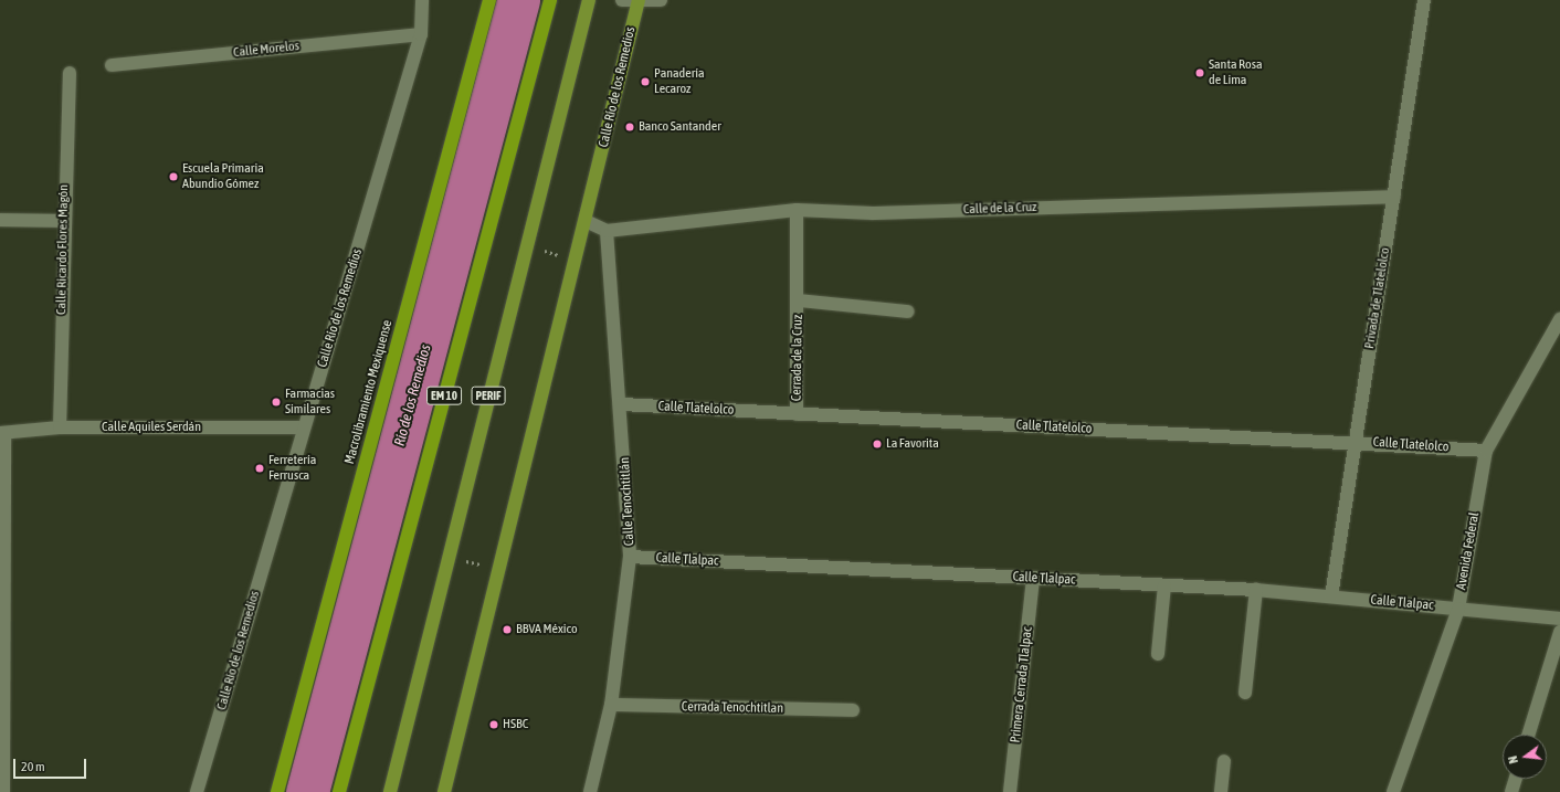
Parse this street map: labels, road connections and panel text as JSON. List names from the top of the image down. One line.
{"streets":{"highway":["Macrolibramiento Mexiquense","EM 10"],"main road":["Calle Río de los Remedios","PERIF"],"street":["Calle Morelos","Calle de la Cruz","Calle Ricardo Flores Magón","Privada de Tlatelolco","Cerrada de la Cruz","Calle Tlatelolco","Calle Aquiles Serdán","Calle Tenochtitlán","Avenida Federal","Calle Tlalpac","Primera Cerrada Tlalpac","Cerrada Tenochtitlan"]},"crossings":[["Calle Morelos","Calle Río de los Remedios"],["Calle Río de los Remedios","Calle Aquiles Serdán"],["Calle de la Cruz","Privada de Tlatelolco"],["Calle de la Cruz","Cerrada de la Cruz"],["Calle de la Cruz","Calle Tenochtitlán"],["Calle Ricardo Flores Magón","Calle Aquiles Serdán"],["Privada de Tlatelolco","Calle Tlatelolco"],["Privada de Tlatelolco","Calle Tlalpac"],["Cerrada de la Cruz","Calle Tlatelolco"],["Calle Tlatelolco","Calle Tenochtitlán"],["Calle Tlatelolco","Avenida Federal"],["Calle Tenochtitlán","Calle Tlalpac"],["Calle Tenochtitlán","Cerrada Tenochtitlan"],["Avenida Federal","Calle Tlalpac"],["Calle Tlalpac","Primera Cerrada Tlalpac"]],"water":["Río de los Remedios"],"places":["Santa Rosa de Lima","Panadería Lecaroz","Banco Santander","Escuela Primaria Abundio Gómez","Farmacias Similares","La Favorita","Ferretería Ferrusca","BBVA México","HSBC"],"scale_bar":"20 m","north":"left"}
